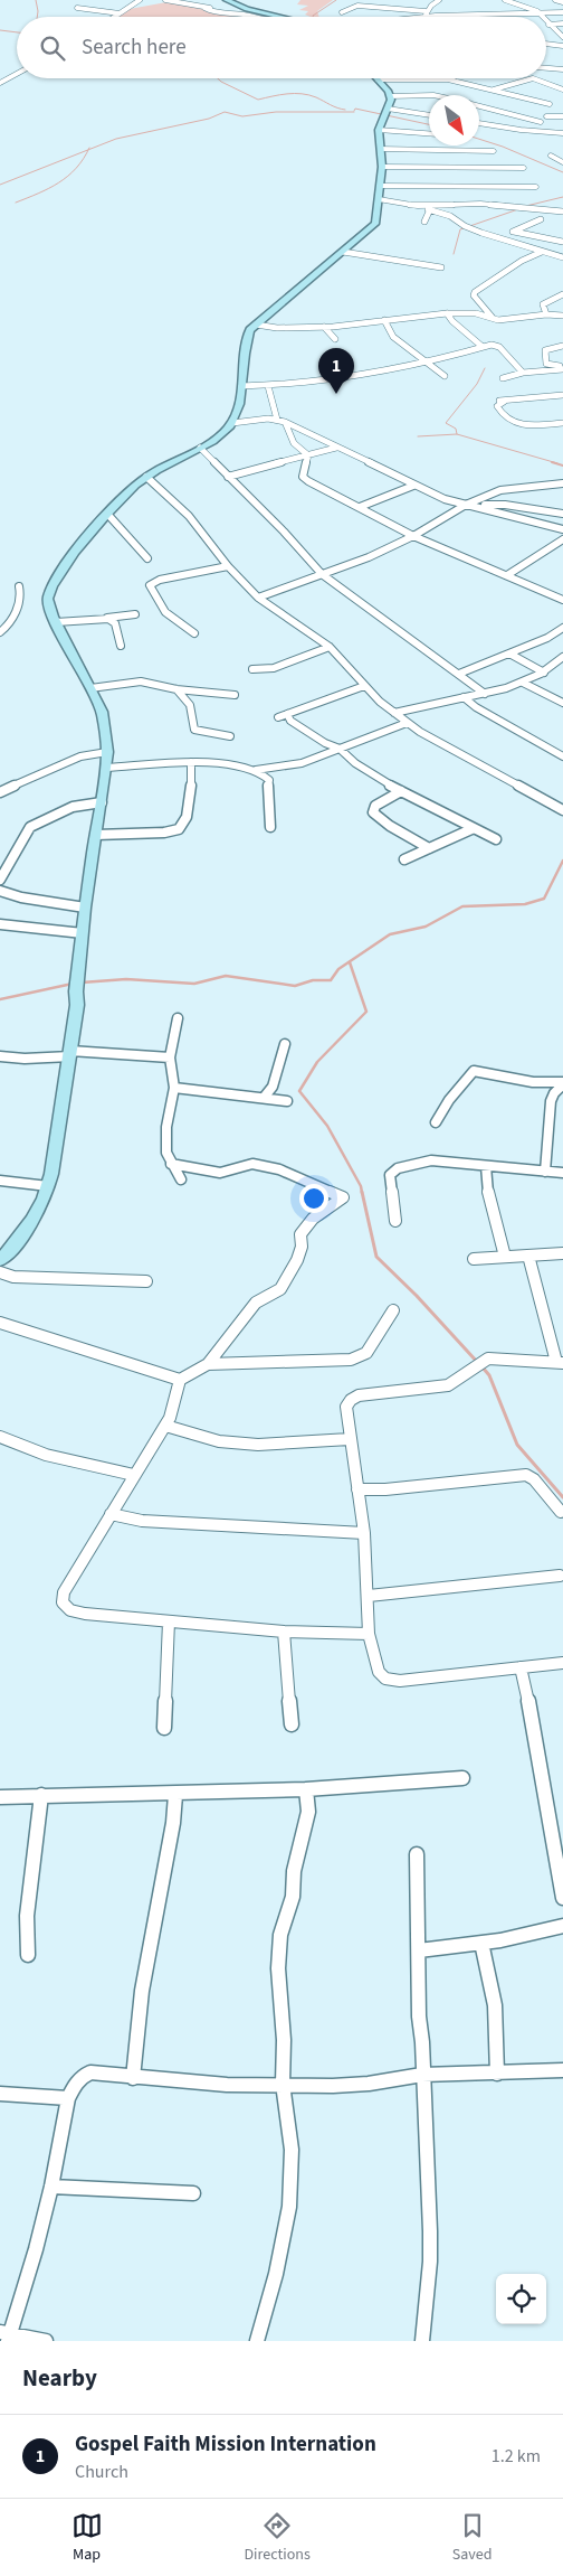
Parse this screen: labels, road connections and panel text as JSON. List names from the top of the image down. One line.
{"north":"bottom right","page":{"search":"Search here","pins":"1","heading":"Nearby","list":[{"mark":"1","name":"Gospel Faith Mission Internation","note":"Church","value":"1.2 km"}],"nav":["Map","Directions","Saved"]}}
